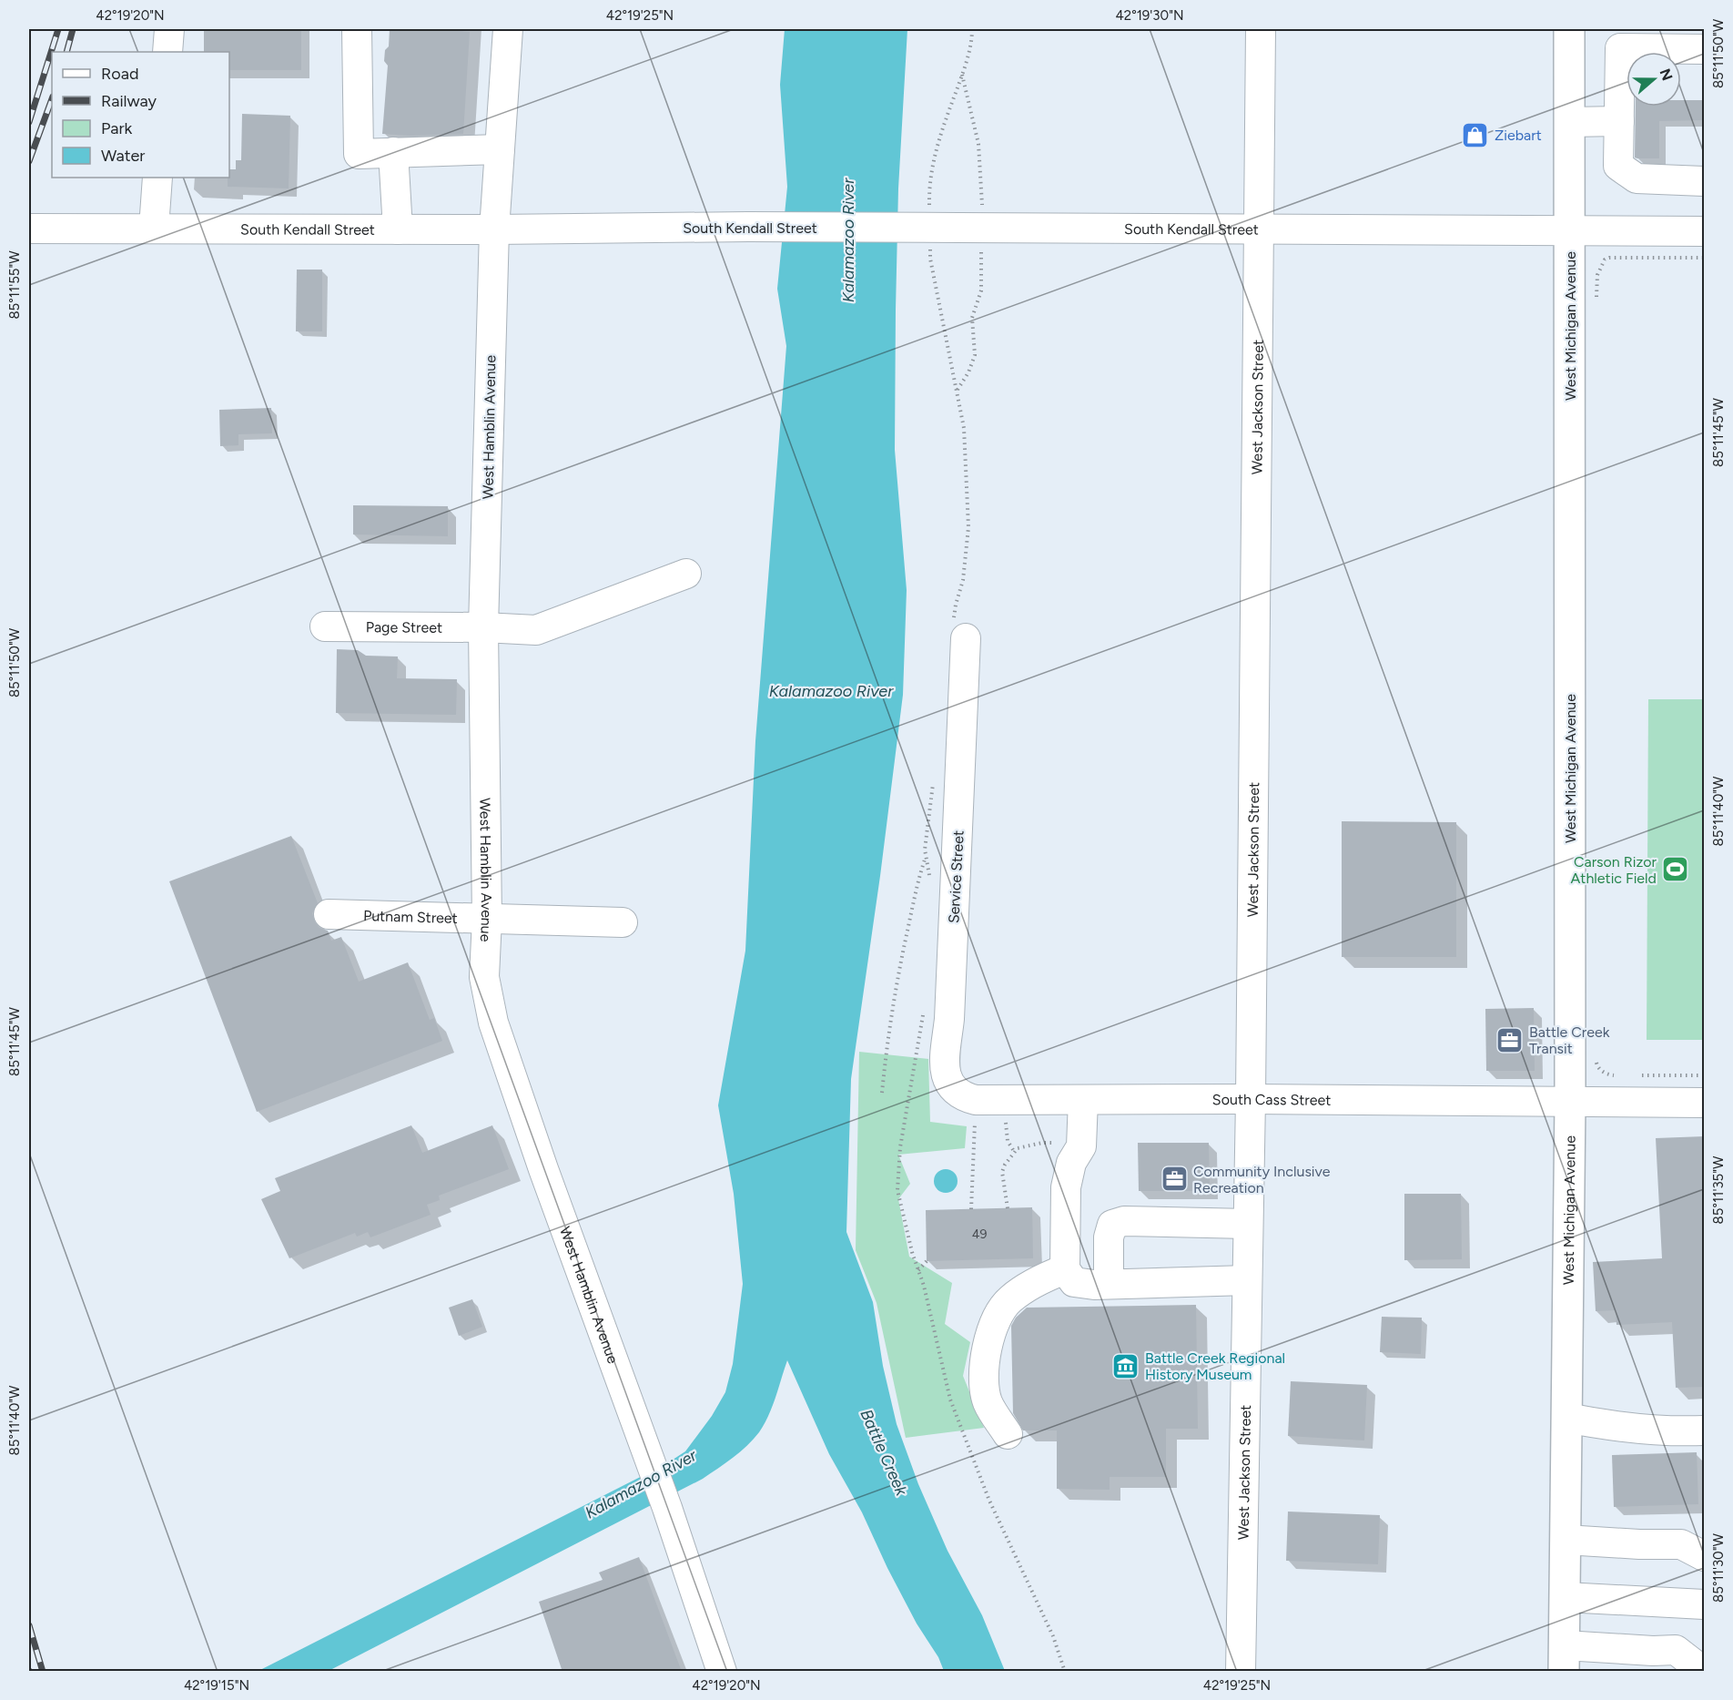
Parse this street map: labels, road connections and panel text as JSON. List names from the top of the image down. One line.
{"streets":{"highway":["West Michigan Avenue"],"street":["South Kendall Street","West Jackson Street","West Hamblin Avenue","Page Street","Service Street","Putnam Street","South Cass Street"]},"crossings":[["South Kendall Street","West Michigan Avenue"],["South Kendall Street","West Jackson Street"],["South Kendall Street","West Hamblin Avenue"],["West Michigan Avenue","South Cass Street"],["West Jackson Street","South Cass Street"],["West Hamblin Avenue","Page Street"],["West Hamblin Avenue","Putnam Street"],["Service Street","South Cass Street"]],"water":["Kalamazoo River","Battle Creek"],"places":{"shop":["Ziebart"],"sports":["Carson Rizor Athletic Field"],"office":["Battle Creek Transit","Community Inclusive Recreation"],"museum":["Battle Creek Regional History Museum"]},"house_numbers":["49"],"legend":["Road","Railway","Park","Water"],"north":"right","coordinates":["42°19'20\"N","42°19'25\"N","42°19'30\"N","85°11'50\"W","85°11'55\"W","85°11'45\"W","85°11'40\"W","85°11'35\"W","85°11'30\"W","42°19'15\"N"]}
